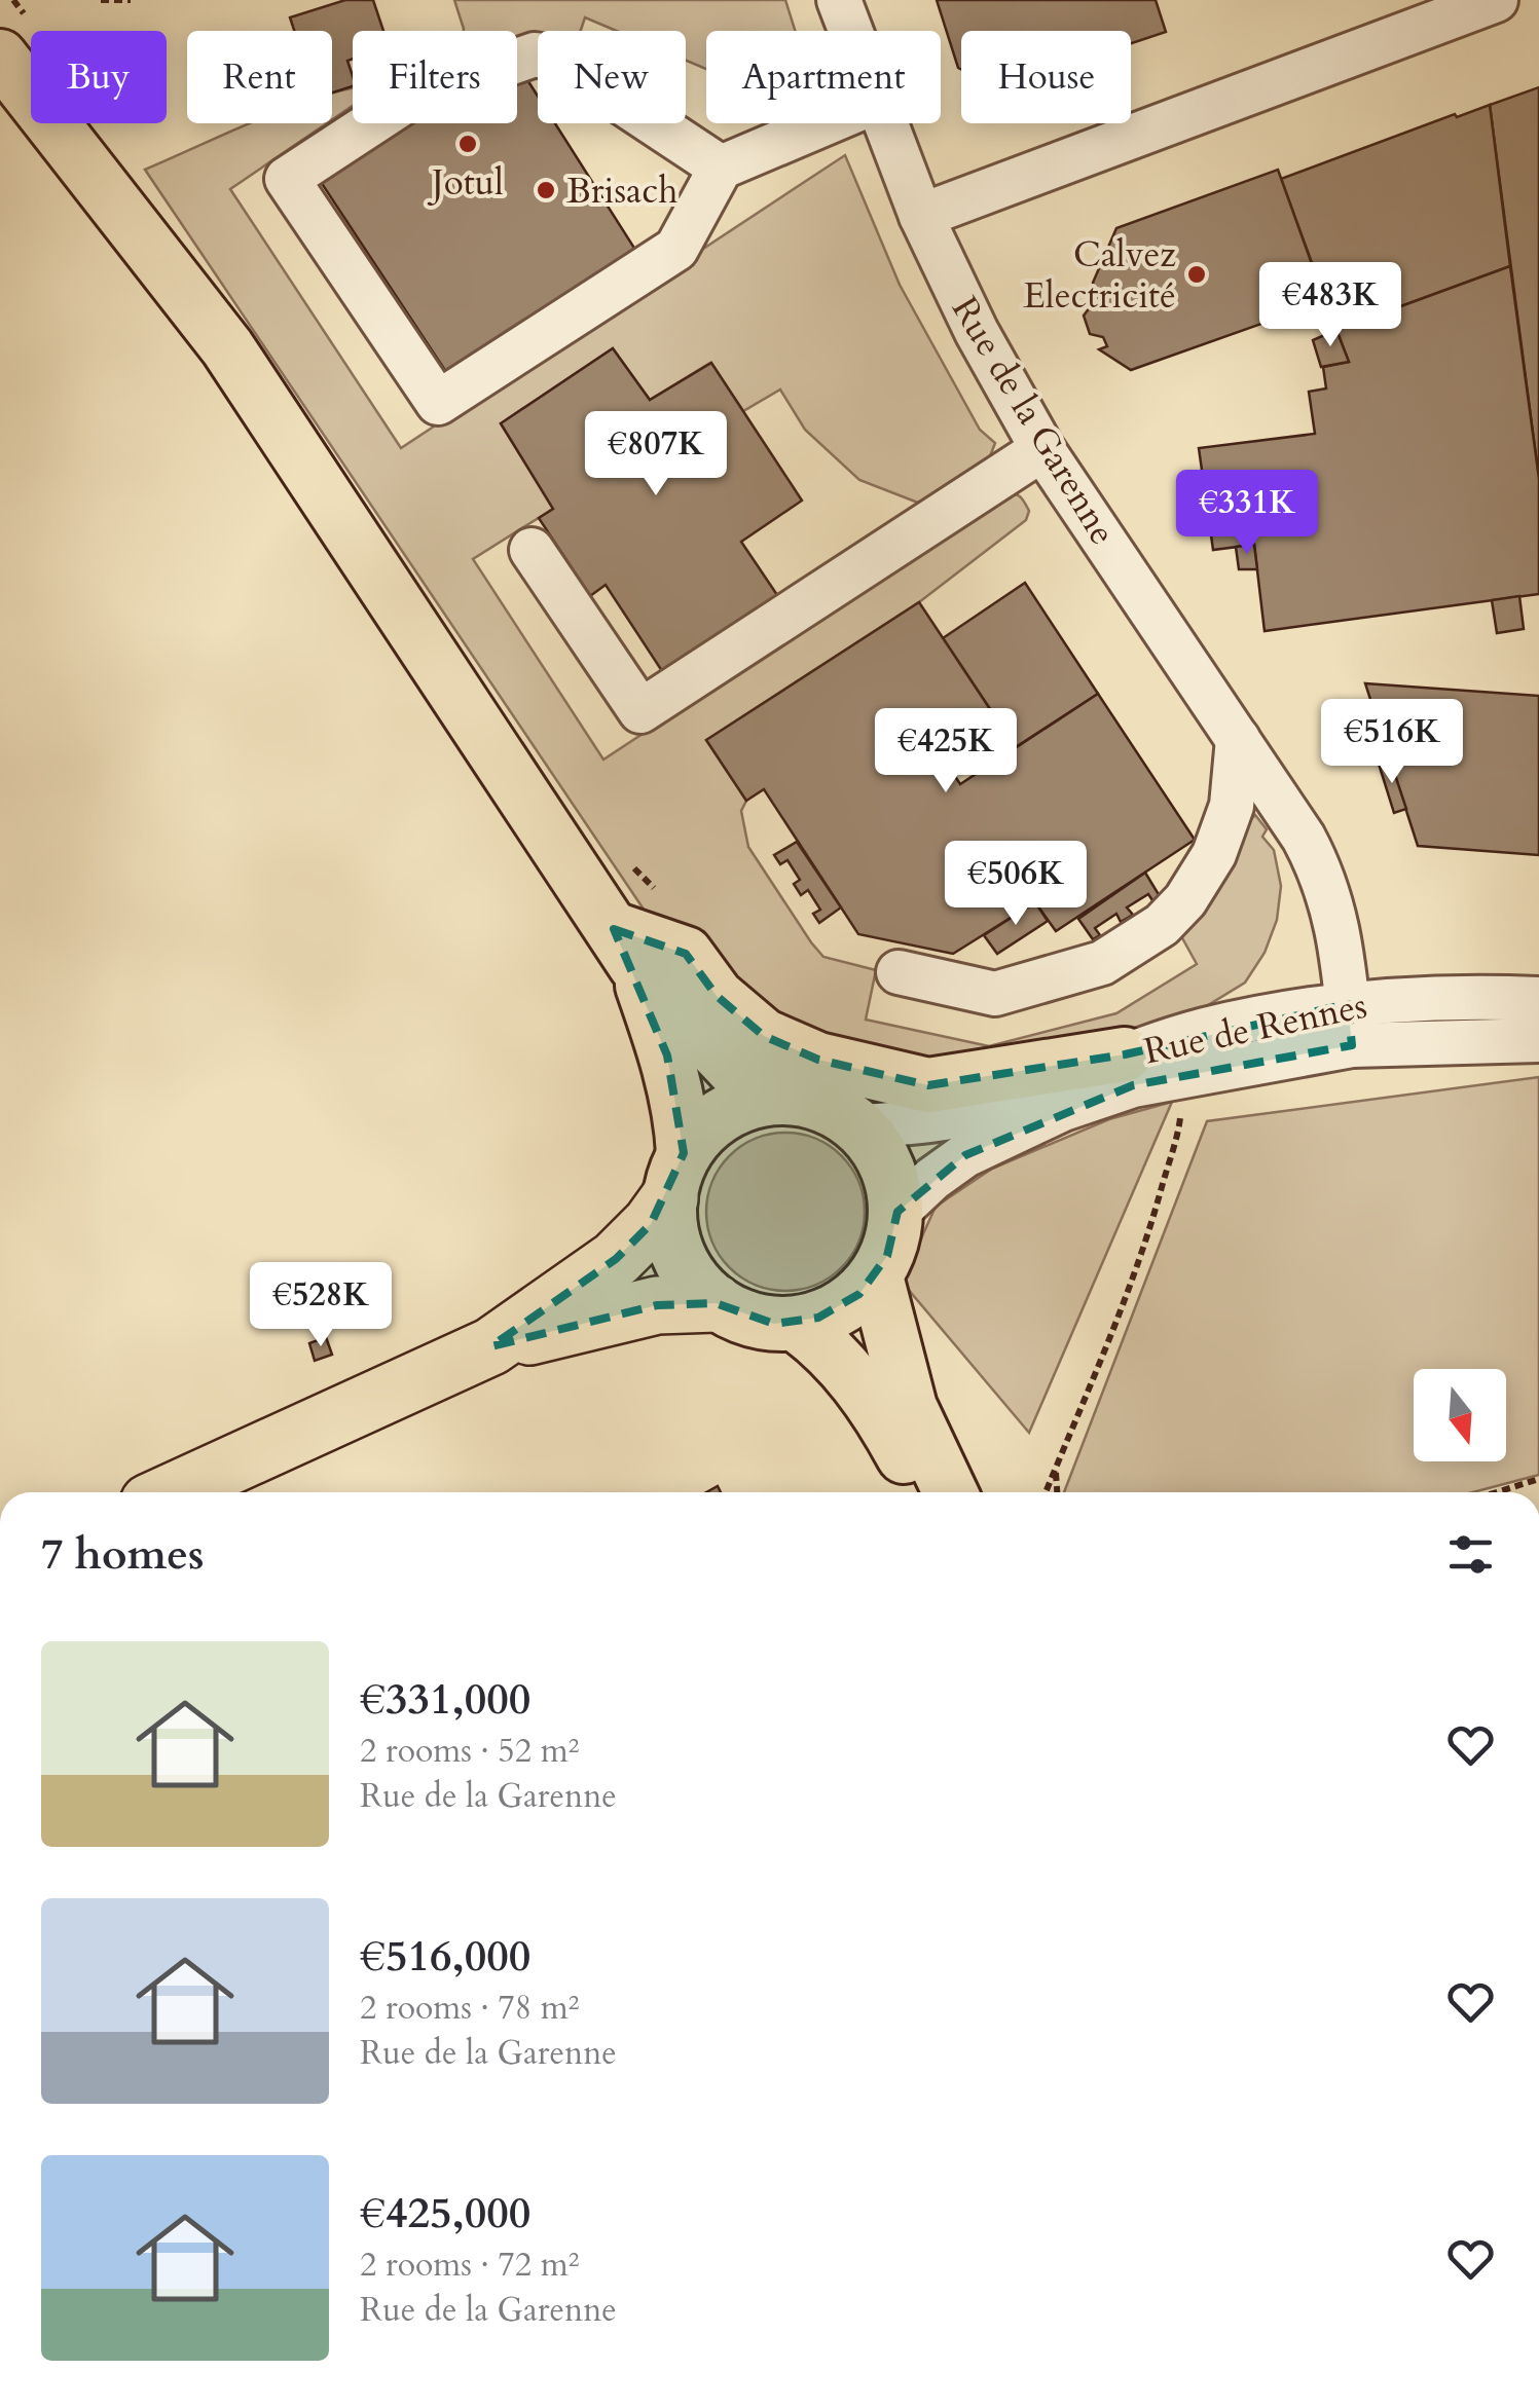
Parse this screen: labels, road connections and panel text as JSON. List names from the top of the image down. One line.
{"streets":{"street":["Rue de la Garenne","Rue de Rennes"]},"crossings":[["Rue de la Garenne","Rue de Rennes"]],"places":["Jotul","Brisach","Calvez Electricité"],"north":"bottom","page":{"chip":["Buy","Rent","Filters","New","Apartment","House"],"price":["€483K","€807K","€331K","€516K","€425K","€506K","€528K"],"heading":"7 homes","list":[{"name":"€331,000","note":"2 rooms · 52 m² · Rue de la Garenne"},{"name":"€516,000","note":"2 rooms · 78 m² · Rue de la Garenne"},{"name":"€425,000","note":"2 rooms · 72 m² · Rue de la Garenne"}]}}
